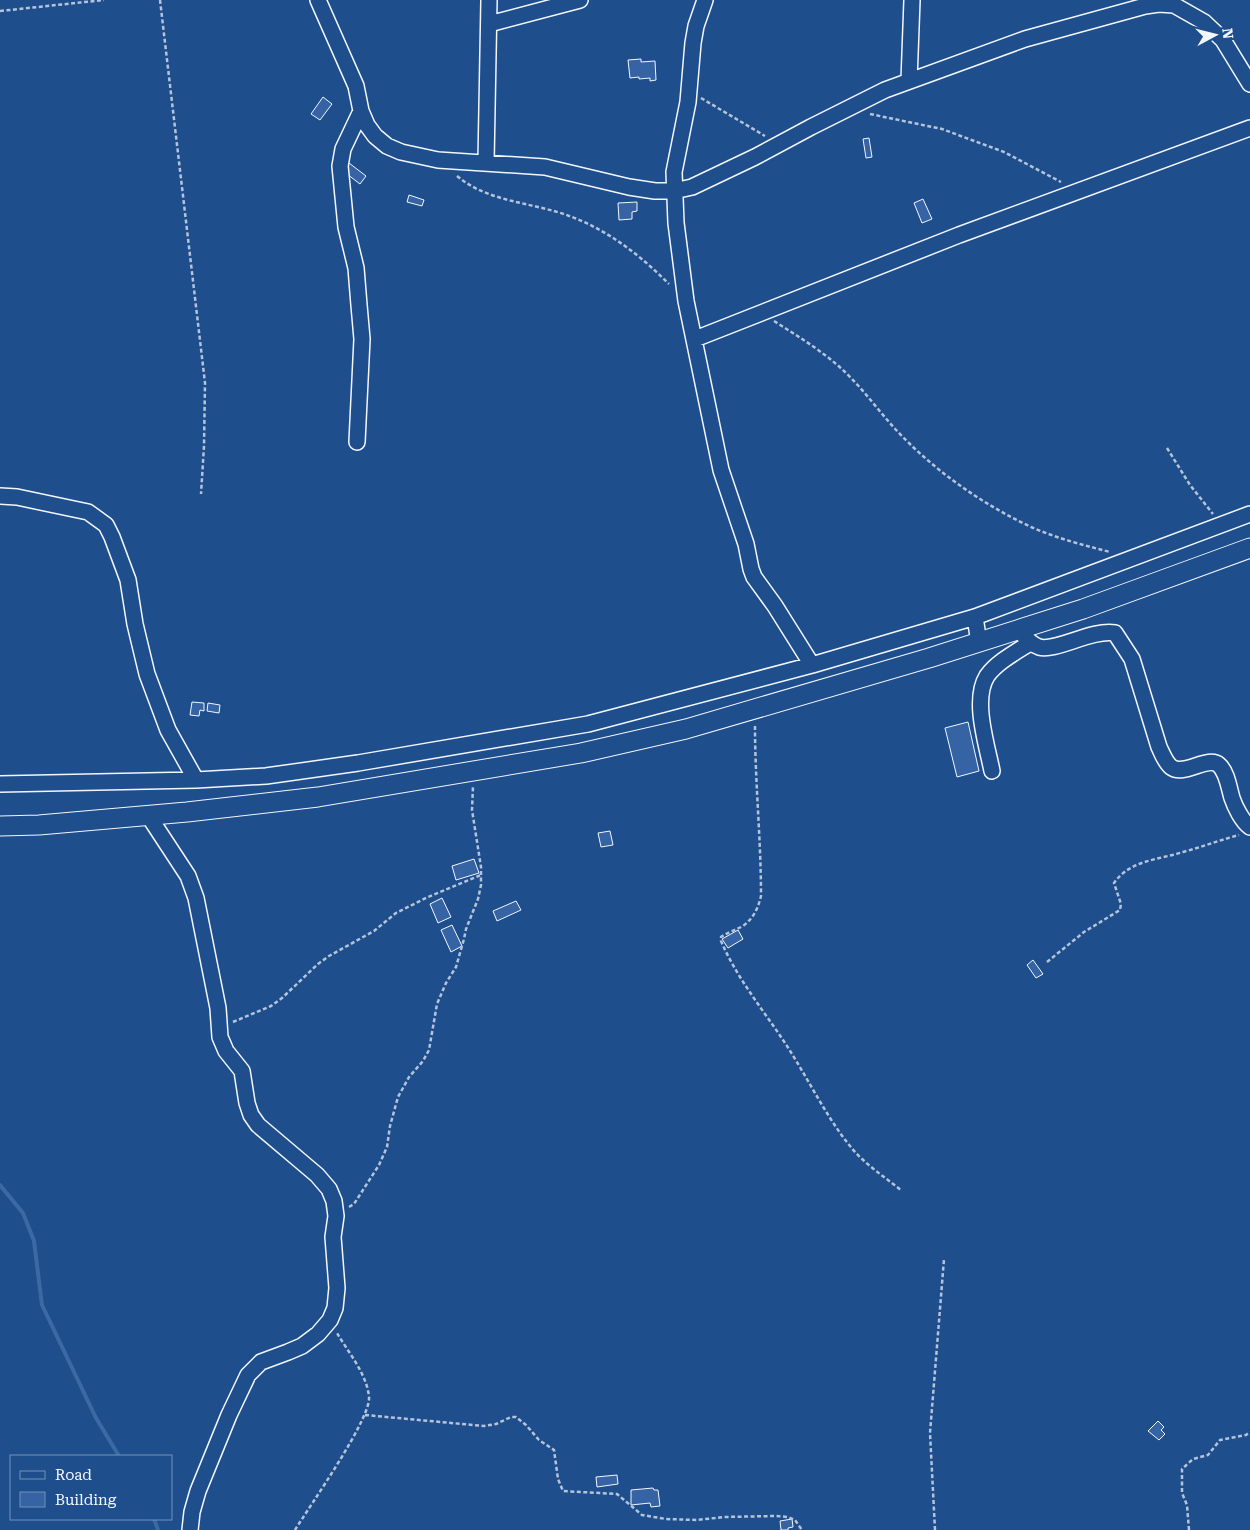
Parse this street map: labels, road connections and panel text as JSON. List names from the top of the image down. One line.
{"legend":["Road","Building"],"north":"right"}
